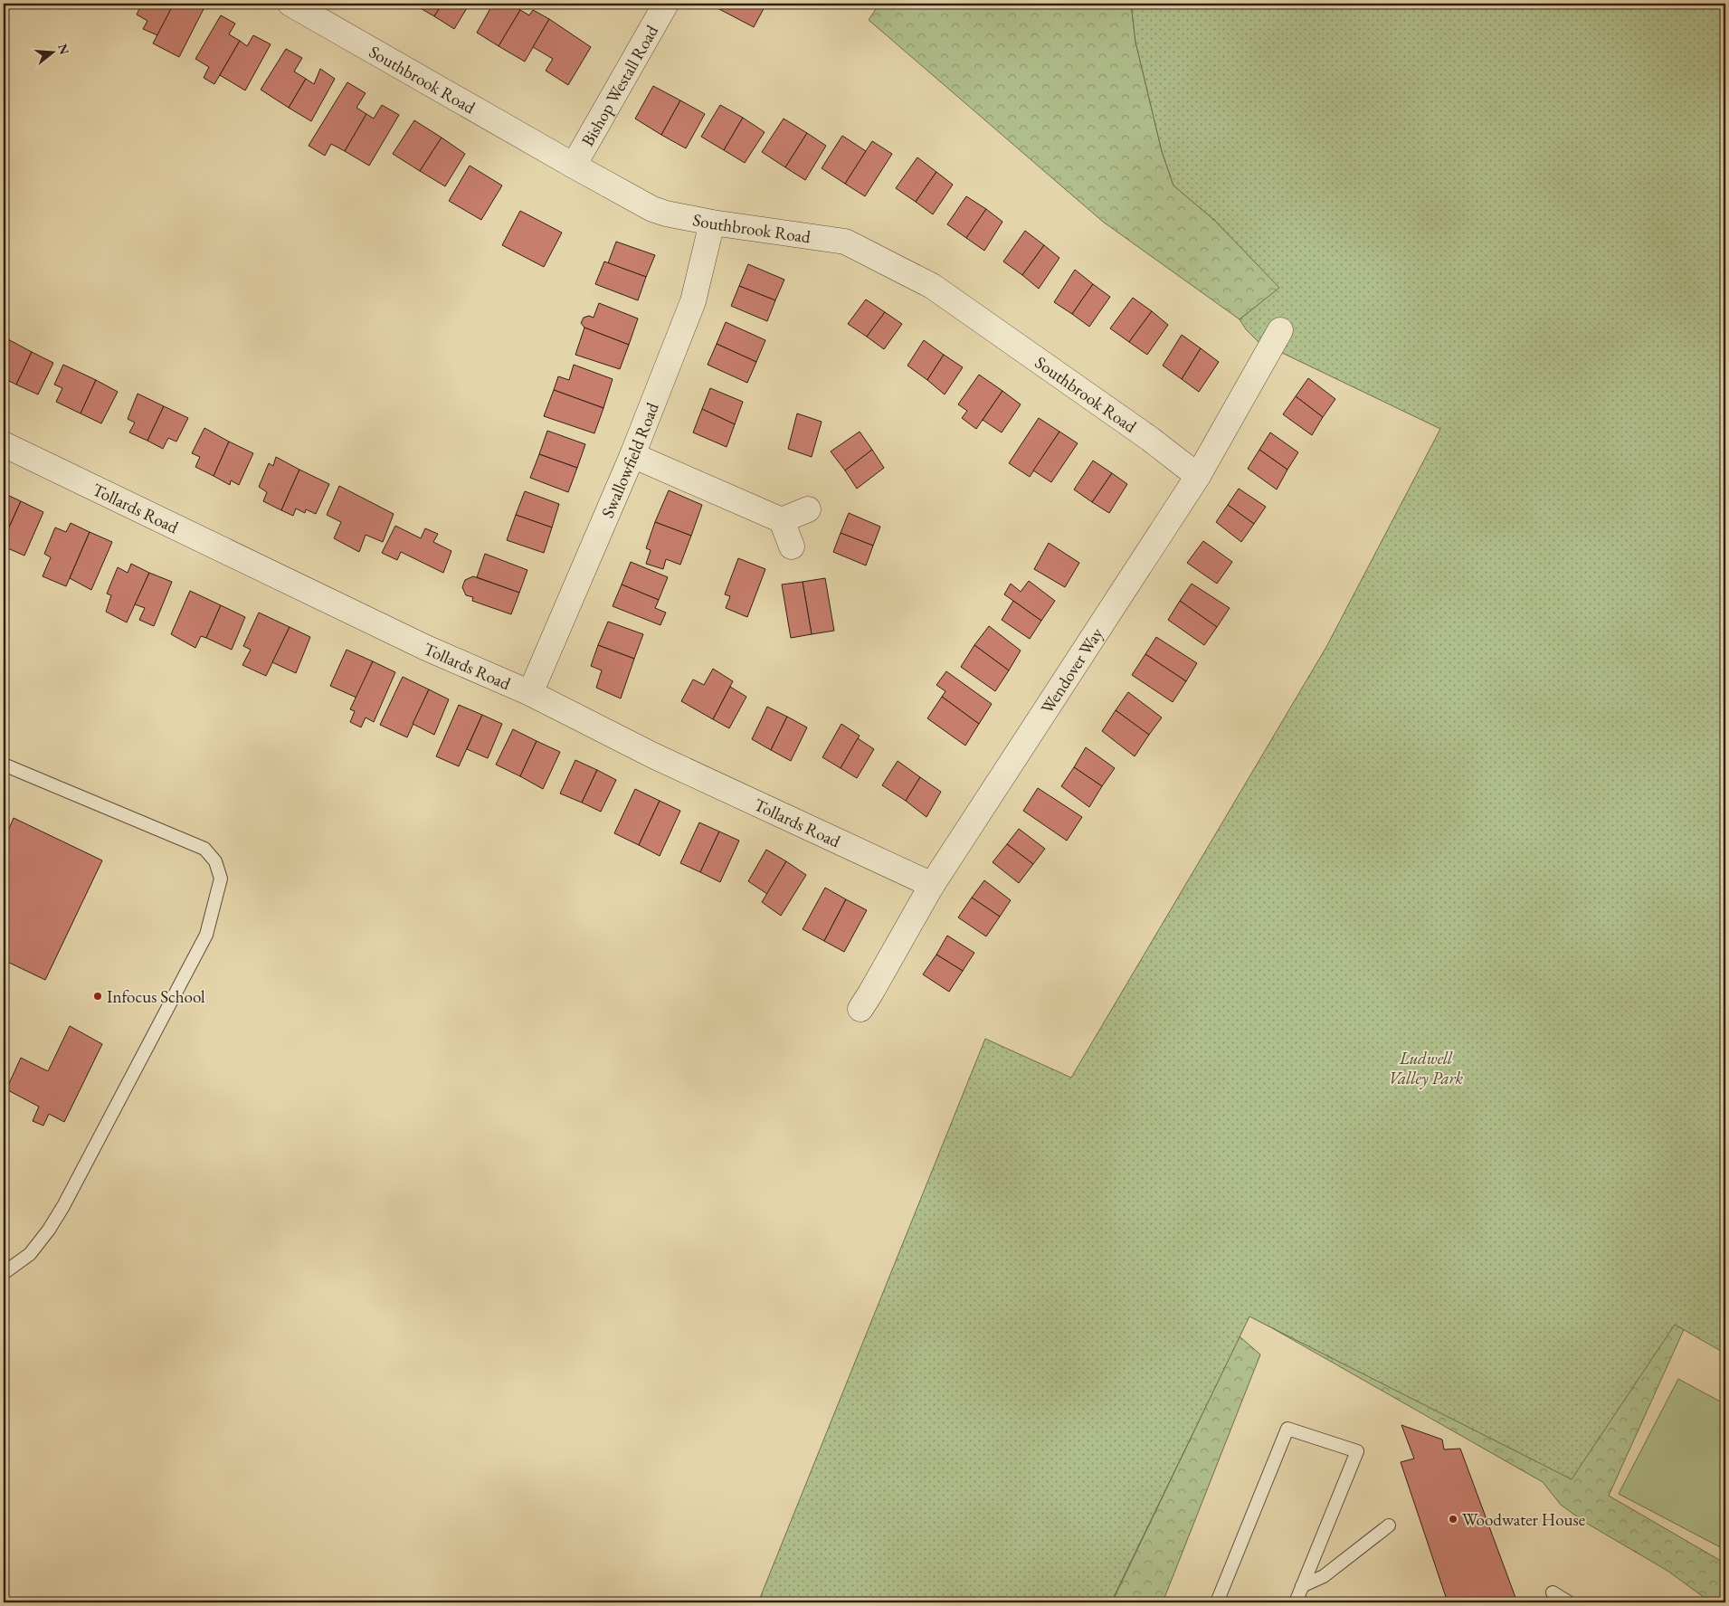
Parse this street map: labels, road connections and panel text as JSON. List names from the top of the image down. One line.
{"streets":{"street":["Southbrook Road","Bishop Westall Road","Swallowfield Road","Tollards Road","Wendover Way"]},"crossings":[["Southbrook Road","Bishop Westall Road"],["Southbrook Road","Swallowfield Road"],["Southbrook Road","Wendover Way"],["Swallowfield Road","Tollards Road"],["Tollards Road","Wendover Way"]],"parks":["Ludwell Valley Park"],"places":["Infocus School","Woodwater House"],"north":"right"}
